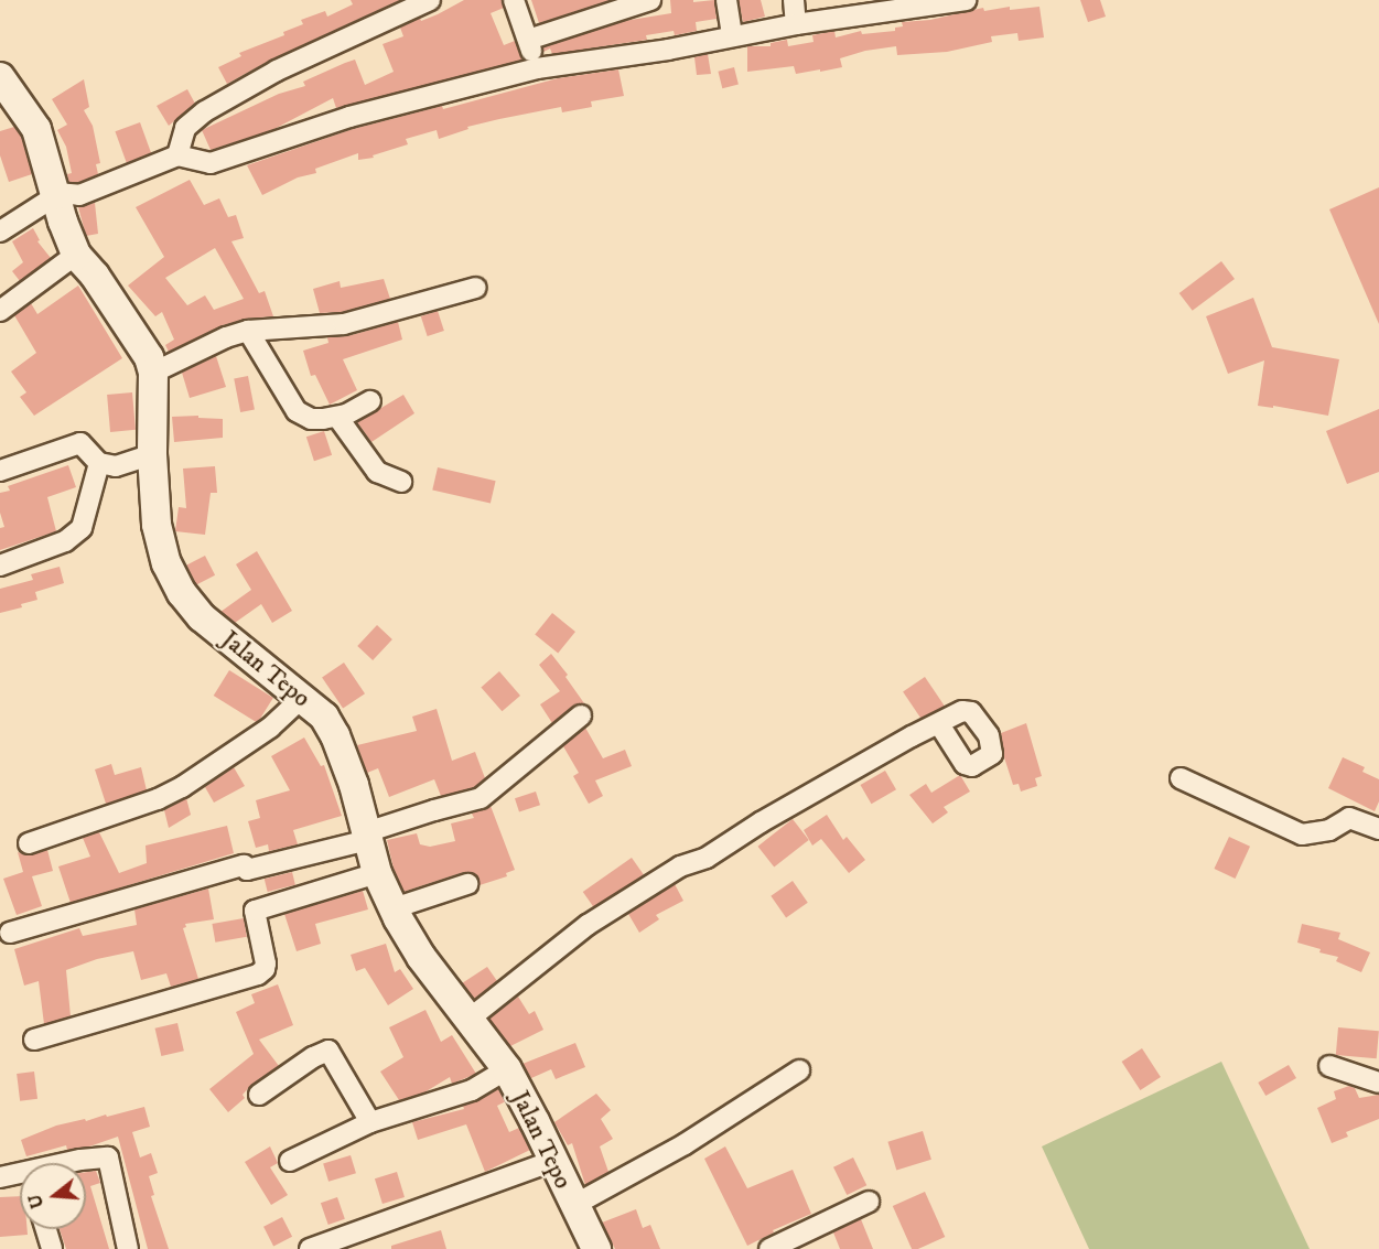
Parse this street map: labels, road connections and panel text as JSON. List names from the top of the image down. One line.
{"streets":{"street":["Jalan Tepo"]},"north":"left"}
